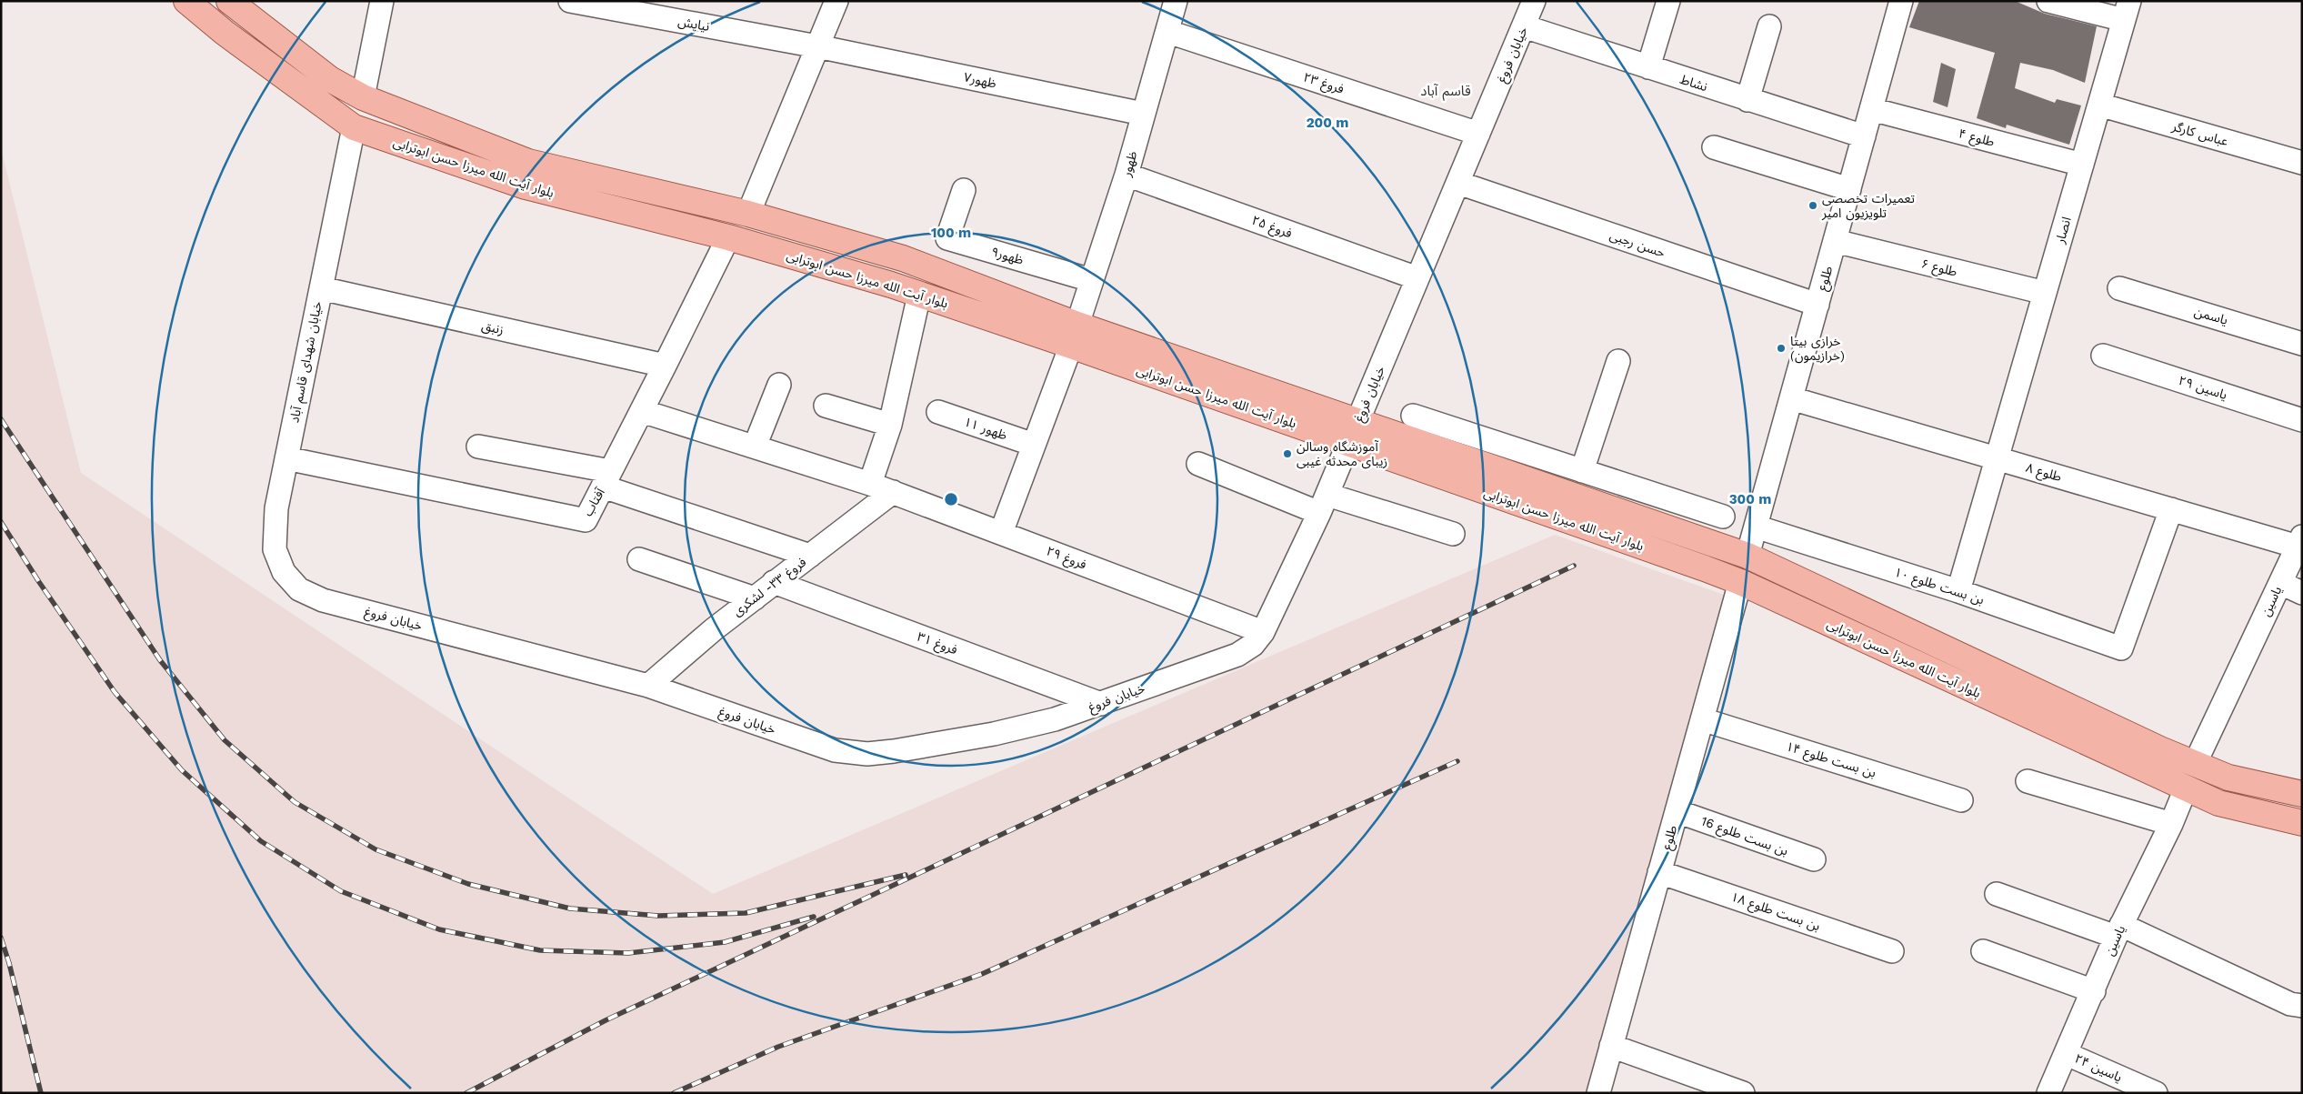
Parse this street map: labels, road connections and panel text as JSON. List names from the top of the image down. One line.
{"streets":{"main road":["بلوار آیت الله میرزا حسن ابوترابی"],"street":["نيايش","خیابان فروغ","ظهور۷","فروغ ۲۳","نشاط","عباس کارگر","طلوع ۴","ظهور","فروغ ۲۵","انصار","حسن رجبی","ظهور۹","طلوع ۶","طلوع","یاسمن","زنبق","خیابان شهدای قاسم آباد","یاسین ۲۹","ظهور ۱۱","طلوع ۸","آفتاب","فروغ ۲۹","بن بست طلوع ۱۰","فروغ ۳۳- لشکری","یاسین","فروغ ۳۱","بن بست طلوع ۱۴","بن بست طلوع 16","بن بست طلوع ۱۸","یاسین ۲۴"]},"crossings":[["نيايش","ظهور۷"],["خیابان فروغ","فروغ ۲۳"],["خیابان فروغ","نشاط"],["خیابان فروغ","بلوار آیت الله میرزا حسن ابوترابی"],["خیابان فروغ","فروغ ۲۵"],["خیابان فروغ","حسن رجبی"],["خیابان فروغ","خیابان شهدای قاسم آباد"],["خیابان فروغ","فروغ ۲۹"],["خیابان فروغ","فروغ ۳۳- لشکری"],["خیابان فروغ","فروغ ۳۱"],["ظهور۷","ظهور"],["فروغ ۲۳","ظهور"],["نشاط","طلوع"],["عباس کارگر","انصار"],["طلوع ۴","انصار"],["طلوع ۴","طلوع"],["ظهور","بلوار آیت الله میرزا حسن ابوترابی"],["ظهور","فروغ ۲۵"],["ظهور","ظهور۹"],["ظهور","ظهور ۱۱"],["ظهور","فروغ ۲۹"],["بلوار آیت الله میرزا حسن ابوترابی","طلوع"],["بلوار آیت الله میرزا حسن ابوترابی","خیابان شهدای قاسم آباد"],["بلوار آیت الله میرزا حسن ابوترابی","آفتاب"],["بلوار آیت الله میرزا حسن ابوترابی","یاسین"],["انصار","طلوع ۶"],["انصار","طلوع ۸"],["انصار","بن بست طلوع ۱۰"],["حسن رجبی","طلوع"],["طلوع ۶","طلوع"],["طلوع","طلوع ۸"],["طلوع","بن بست طلوع ۱۰"],["طلوع","بن بست طلوع ۱۴"],["طلوع","بن بست طلوع 16"],["طلوع","بن بست طلوع ۱۸"],["زنبق","خیابان شهدای قاسم آباد"],["زنبق","آفتاب"],["خیابان شهدای قاسم آباد","آفتاب"],["طلوع ۸","بن بست طلوع ۱۰"],["طلوع ۸","یاسین"],["آفتاب","فروغ ۲۹"],["فروغ ۲۹","فروغ ۳۳- لشکری"],["فروغ ۳۳- لشکری","فروغ ۳۱"],["یاسین","یاسین ۲۴"]],"districts":["قاسم آباد"],"places":["تعمیرات تخصصی تلویزیون امیر","خرازی بیتا (خرازیمون)","آموزشگاه وسالن زیبای محدثه غیبی"],"rings":["200 m","100 m","300 m"]}
